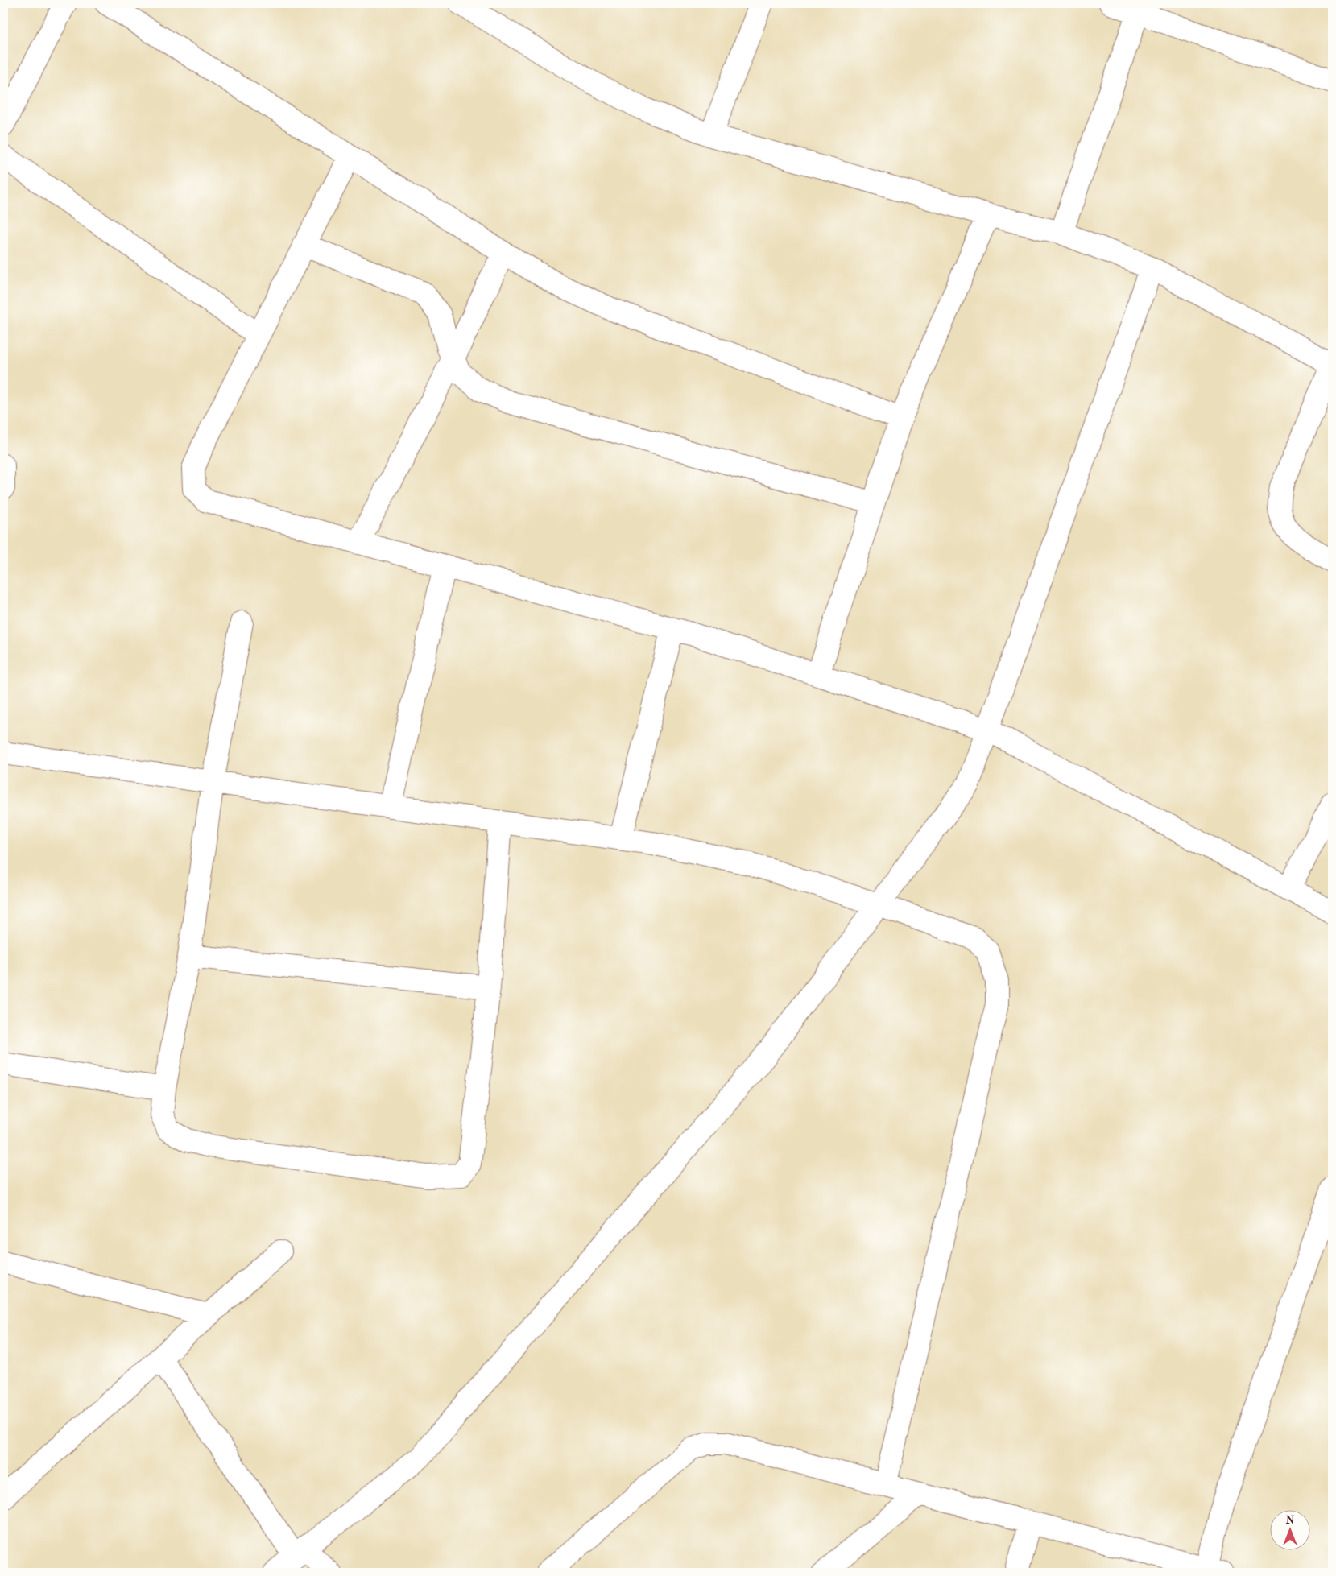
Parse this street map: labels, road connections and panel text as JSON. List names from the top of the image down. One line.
{"north":"top"}
